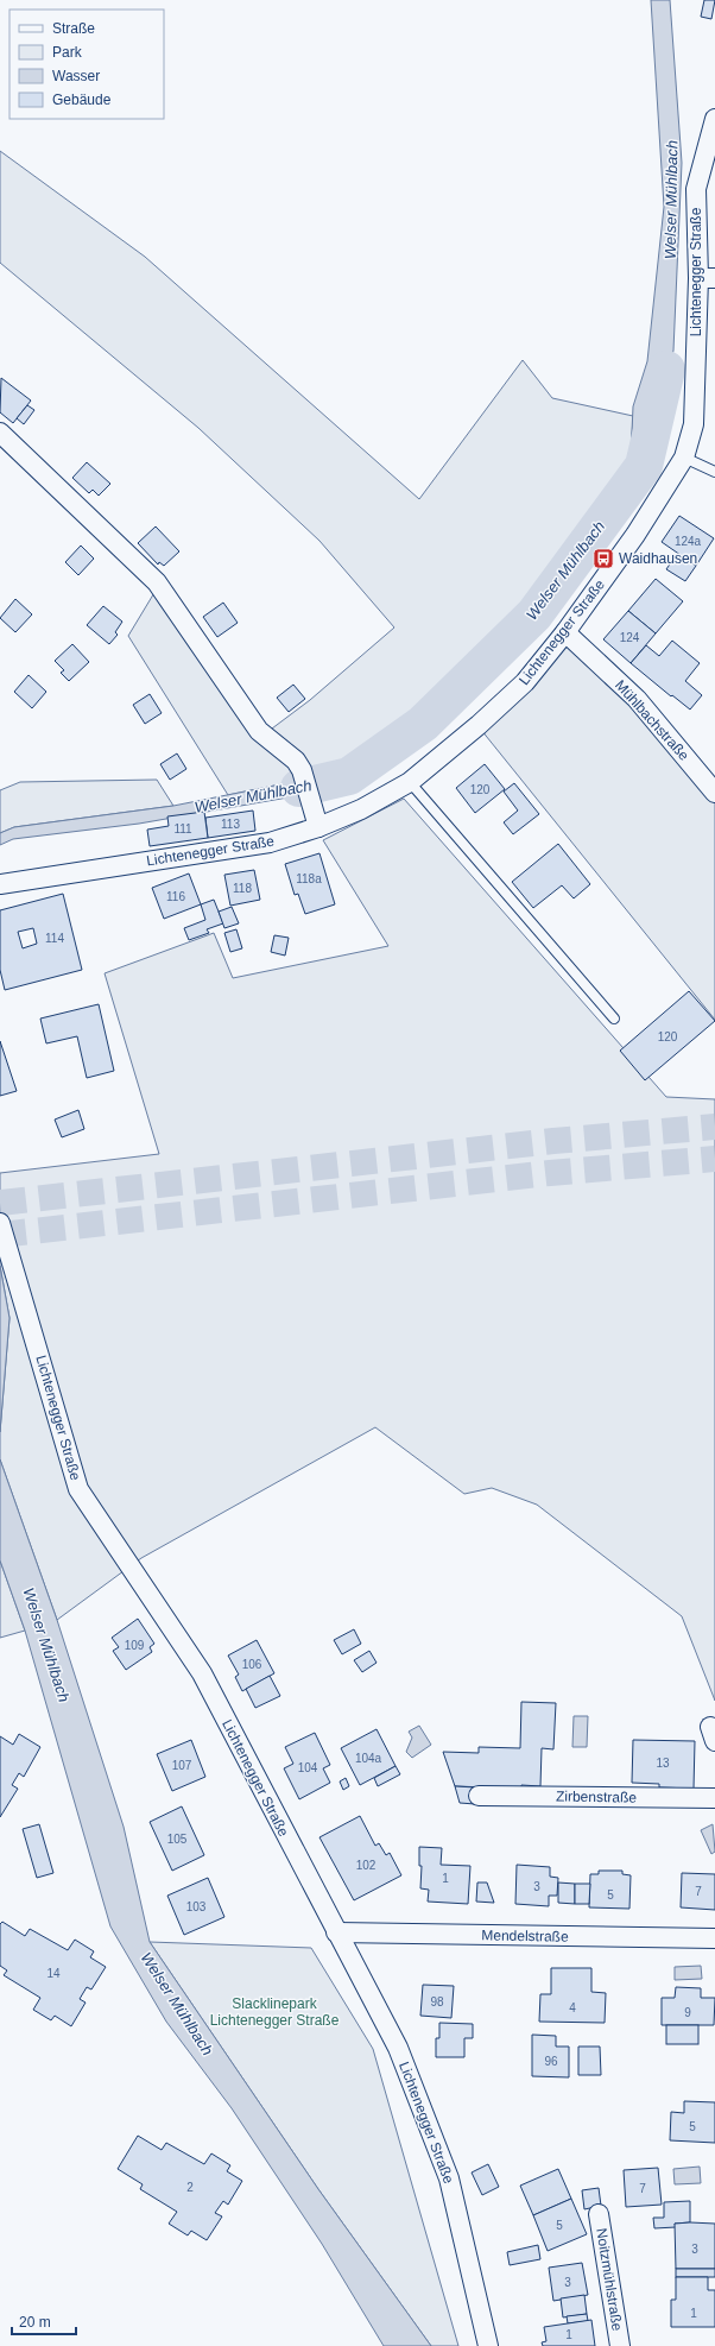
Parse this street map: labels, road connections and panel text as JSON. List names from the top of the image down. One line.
{"streets":{"street":["Lichtenegger Straße","Mühlbachstraße","Zirbenstraße","Mendelstraße","Noitzmühlstraße"]},"crossings":[["Lichtenegger Straße","Mühlbachstraße"],["Lichtenegger Straße","Mendelstraße"]],"water":["Welser Mühlbach"],"parks":["Slacklinepark Lichtenegger Straße"],"places":{"bus stop":["Waidhausen"]},"house_numbers":["124a","124","120","113","111","118a","118","116","114","120","109","106","104a","13","107","104","105","102","1","3","7","5","103","14","98","4","9","96","5","2","7","5","3","3","1","1"],"legend":["Straße","Park","Wasser","Gebäude"],"scale_bar":"20 m"}
